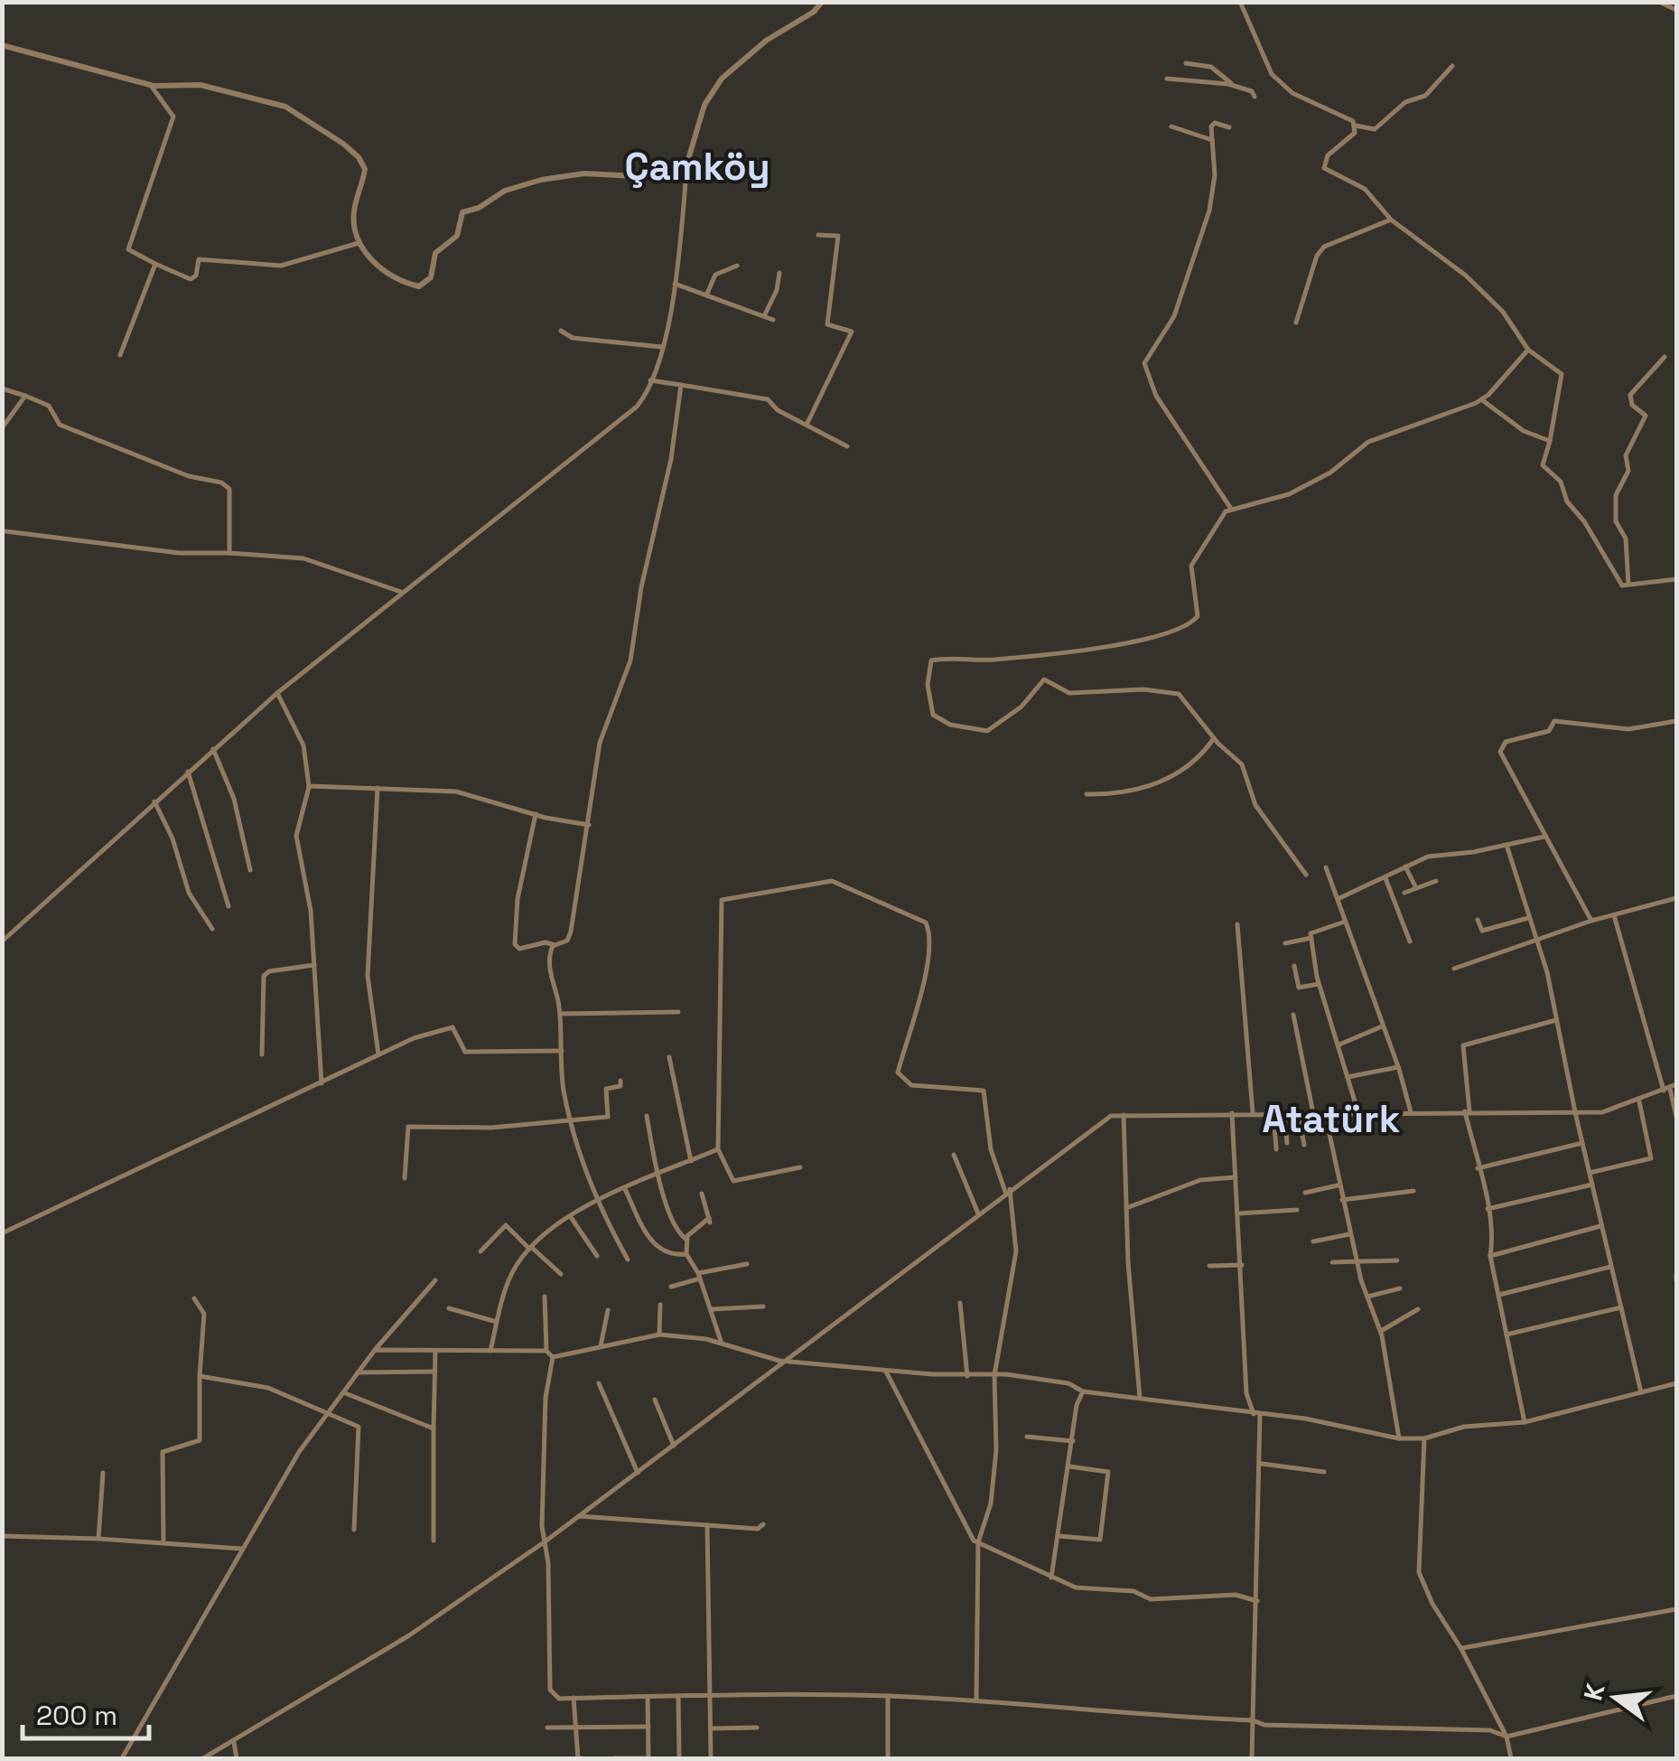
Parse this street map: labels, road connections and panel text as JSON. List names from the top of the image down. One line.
{"districts":["Çamköy","Atatürk"],"scale_bar":"200 m","north":"left"}
